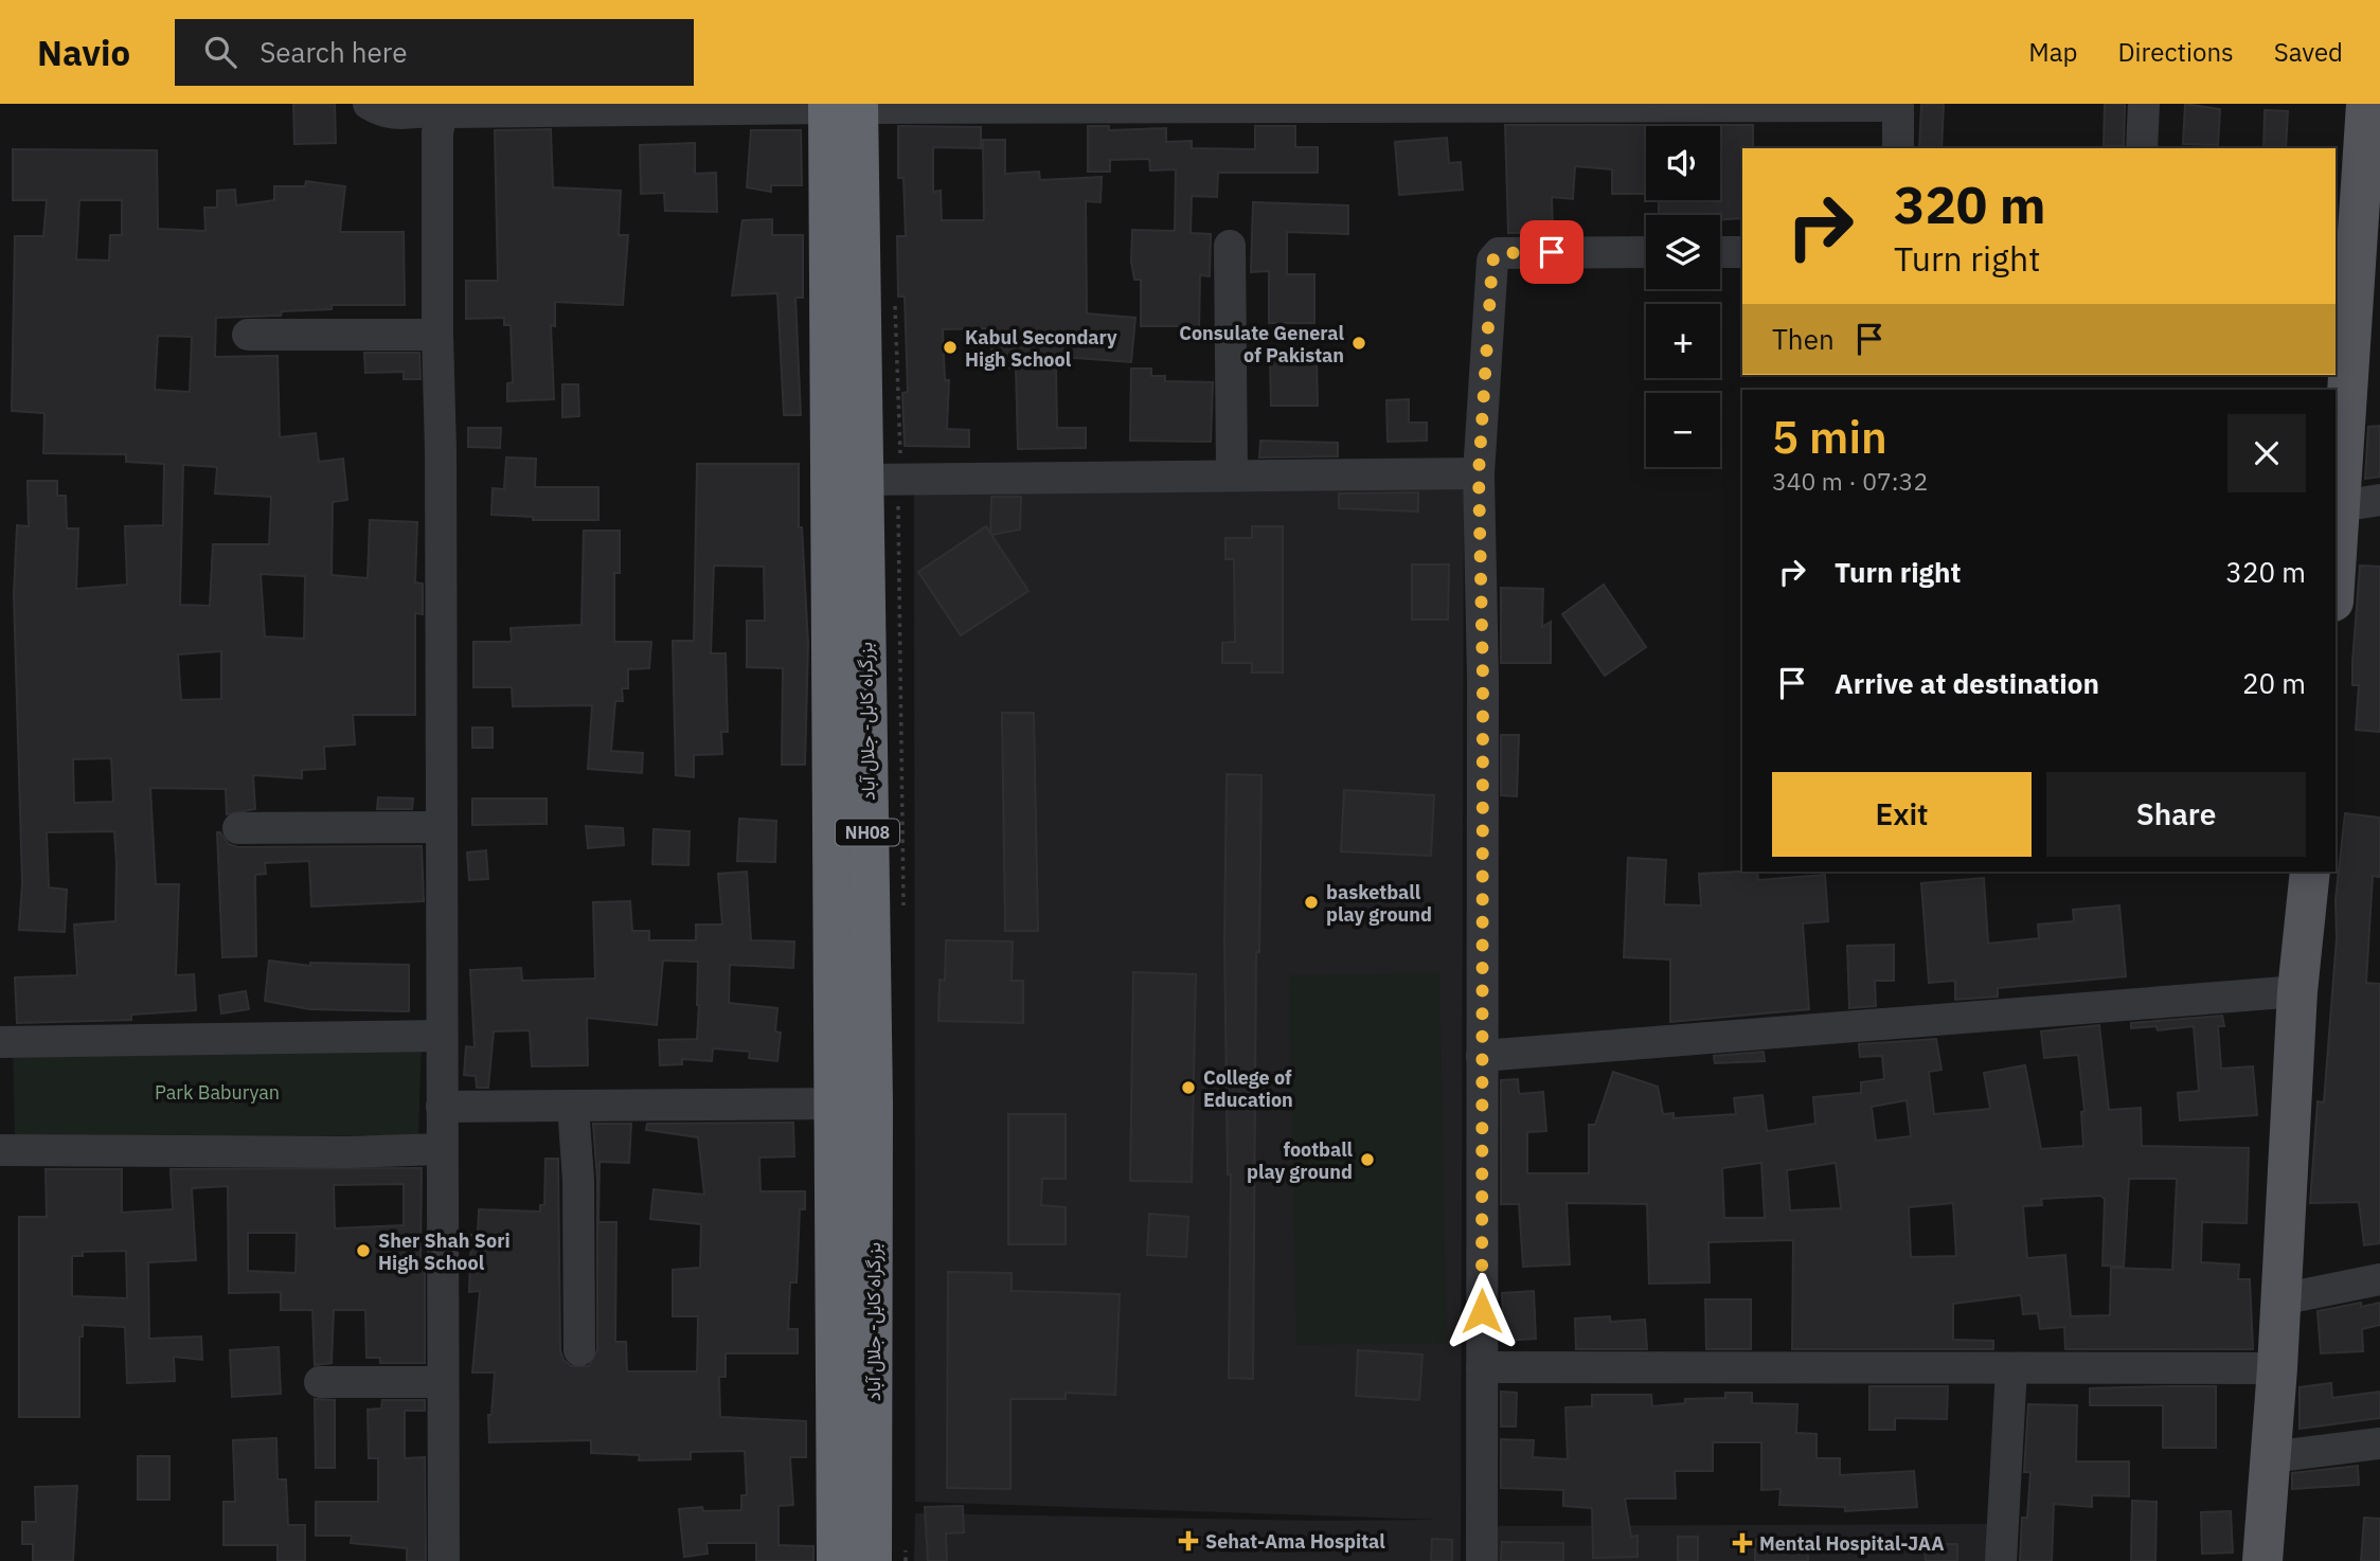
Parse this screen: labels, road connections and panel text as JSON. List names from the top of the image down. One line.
{"streets":{"highway":["بزرگراه کابل- جلال آباد","NH08"]},"parks":["Park Baburyan"],"places":{"other":["Consulate General of Pakistan","Kabul Secondary High School","basketball play ground","College of Education","football play ground","Sher Shah Sori High School"],"health":["Sehat-Ama Hospital","Mental Hospital-JAA"]},"page":{"header":"Navio","search":"Search here","nav":["Map","Directions","Saved"],"map_buttons":["+","−"],"turn":["320 m","Turn right"],"then":"Then","heading":["5 min","340 m · 07:32"],"list":[{"name":"Turn right","value":"320 m"},{"name":"Arrive at destination","value":"20 m"}],"buttons":["Exit","Share"]}}
